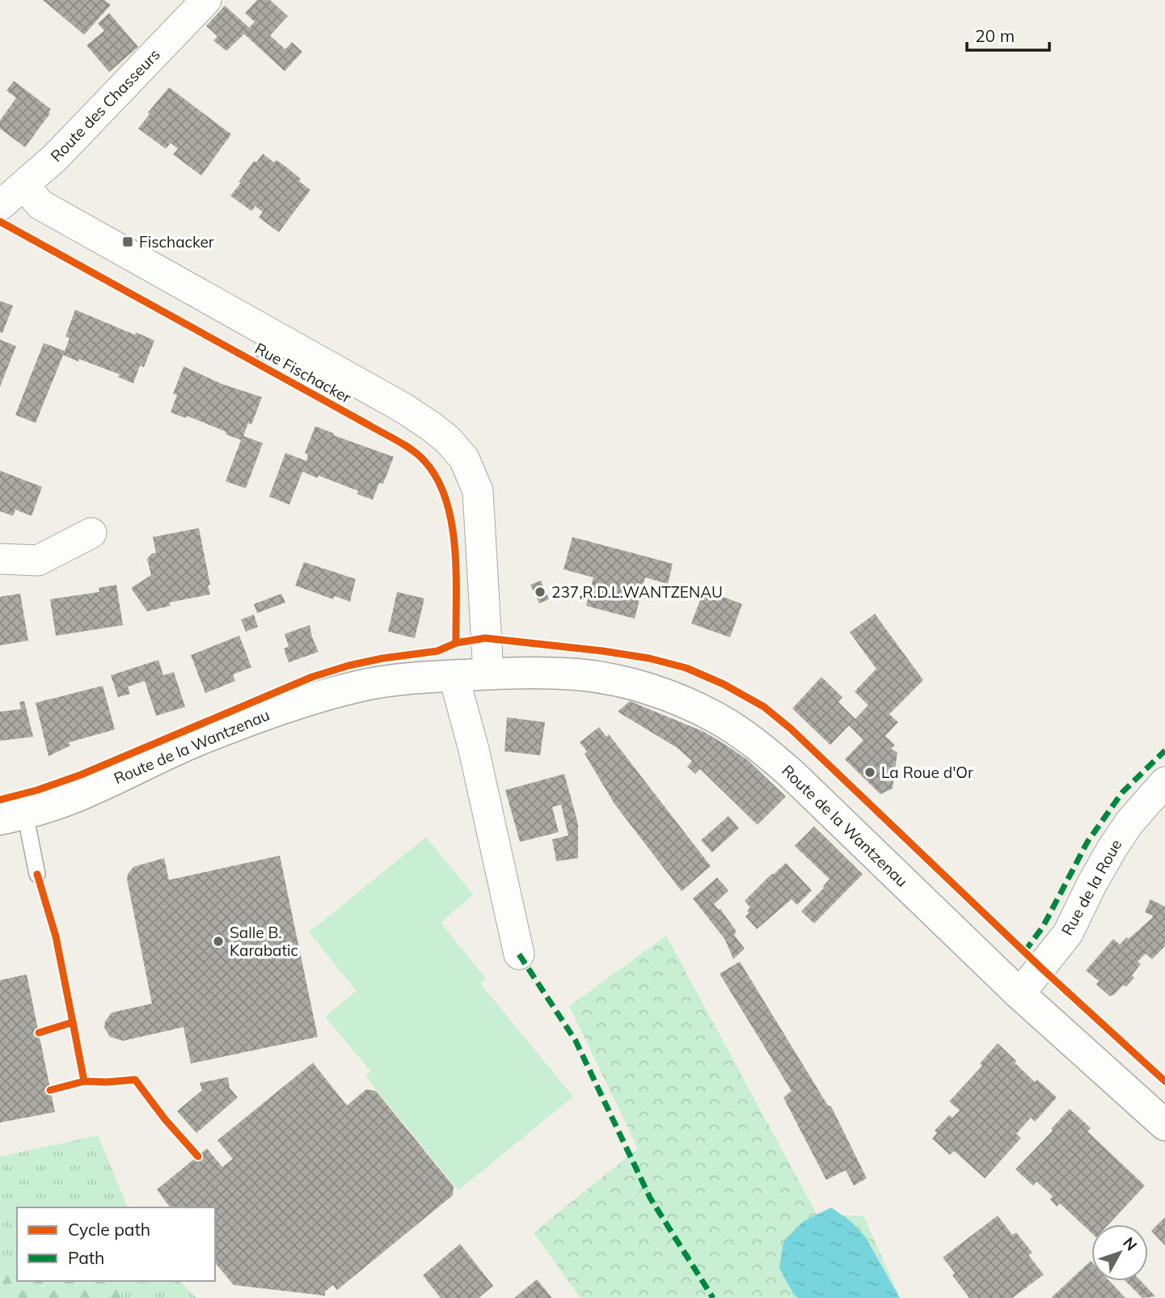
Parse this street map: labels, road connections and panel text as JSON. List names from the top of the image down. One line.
{"streets":{"main road":["Route de la Wantzenau"],"street":["Route des Chasseurs","Rue Fischacker","Rue de la Roue"]},"crossings":[["Route des Chasseurs","Rue Fischacker"],["Rue Fischacker","Route de la Wantzenau"],["Route de la Wantzenau","Rue de la Roue"]],"places":{"transit":["Fischacker"],"other":["237,R.D.L.WANTZENAU","La Roue d'Or","Salle B. Karabatic"]},"legend":["Cycle path","Path"],"scale_bar":"20 m","north":"top right"}
